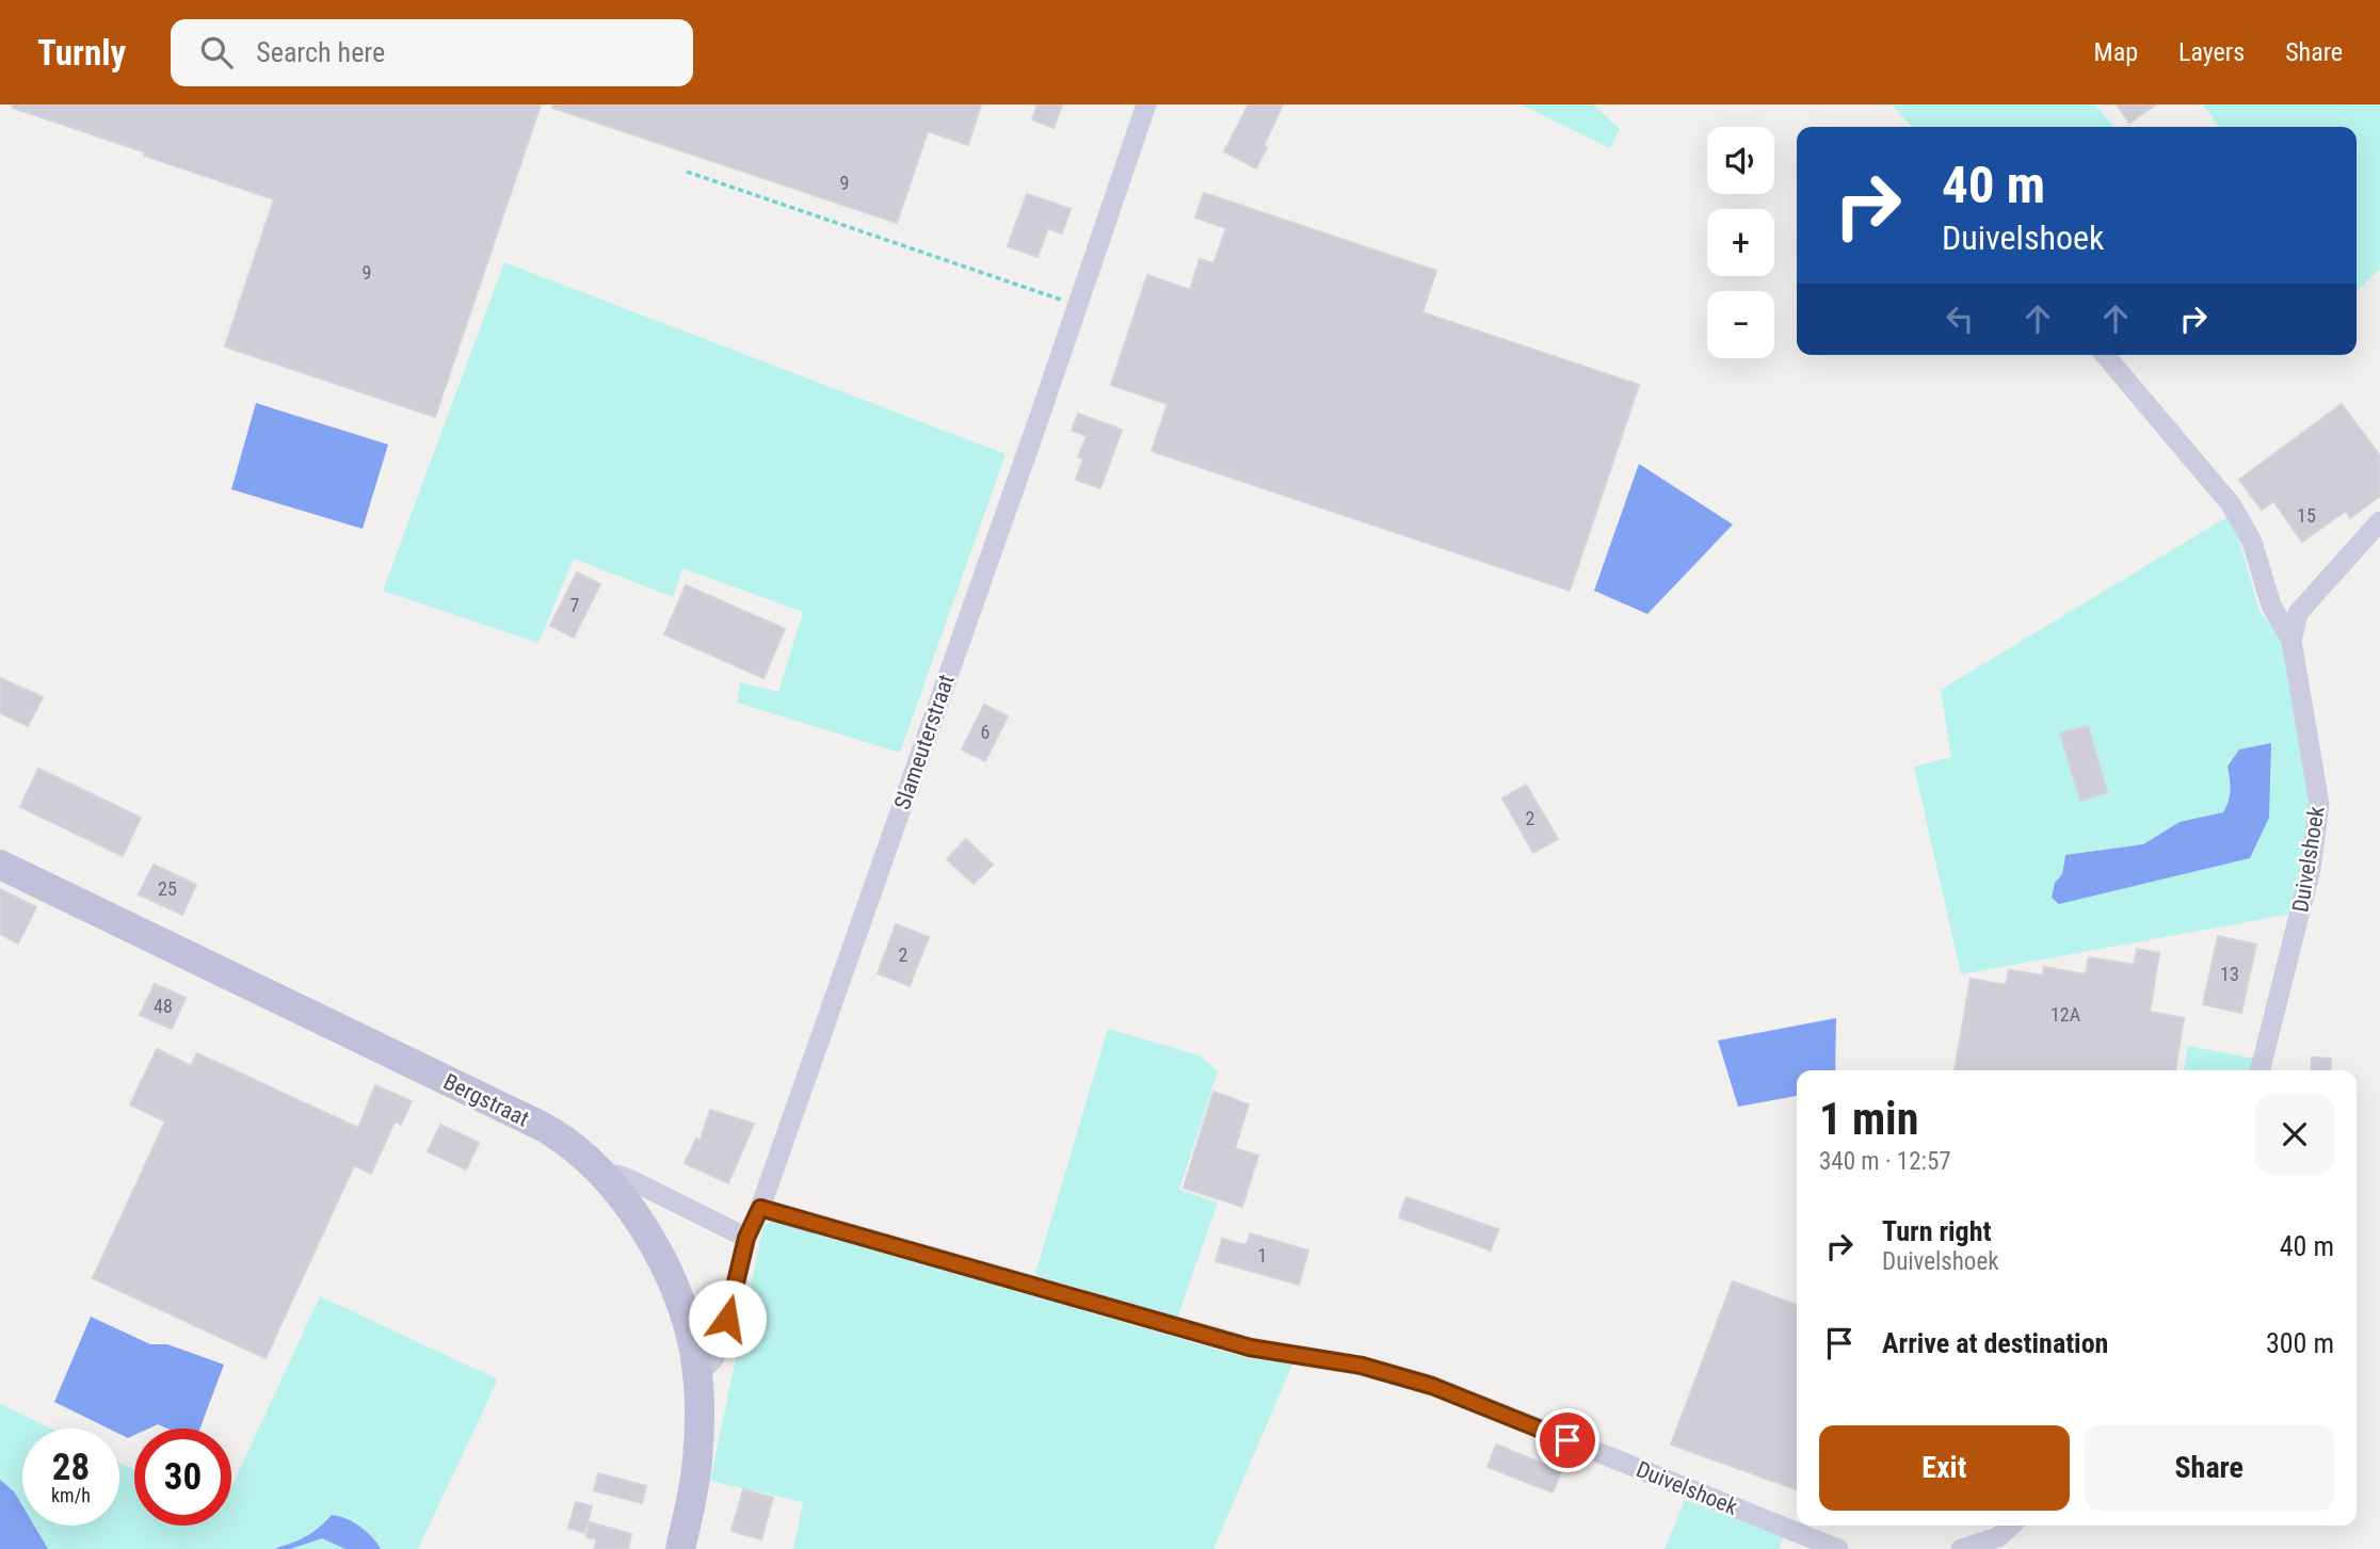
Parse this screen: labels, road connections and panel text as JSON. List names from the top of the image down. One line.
{"streets":{"street":["Slameuterstraat","Duivelshoek","Bergstraat"]},"crossings":[["Slameuterstraat","Duivelshoek"],["Slameuterstraat","Bergstraat"]],"house_numbers":["9","9","15","7","6","2","25","2","13","48","12A","1"],"page":{"header":"Turnly","search":"Search here","nav":["Map","Layers","Share"],"map_buttons":["+","−"],"turn":["40 m","Duivelshoek"],"heading":["1 min","340 m · 12:57"],"list":[{"name":"Turn right","note":"Duivelshoek","value":"40 m"},{"name":"Arrive at destination","value":"300 m"}],"buttons":["Exit","Share"],"speed":"28 km/h","limit":"30"}}
